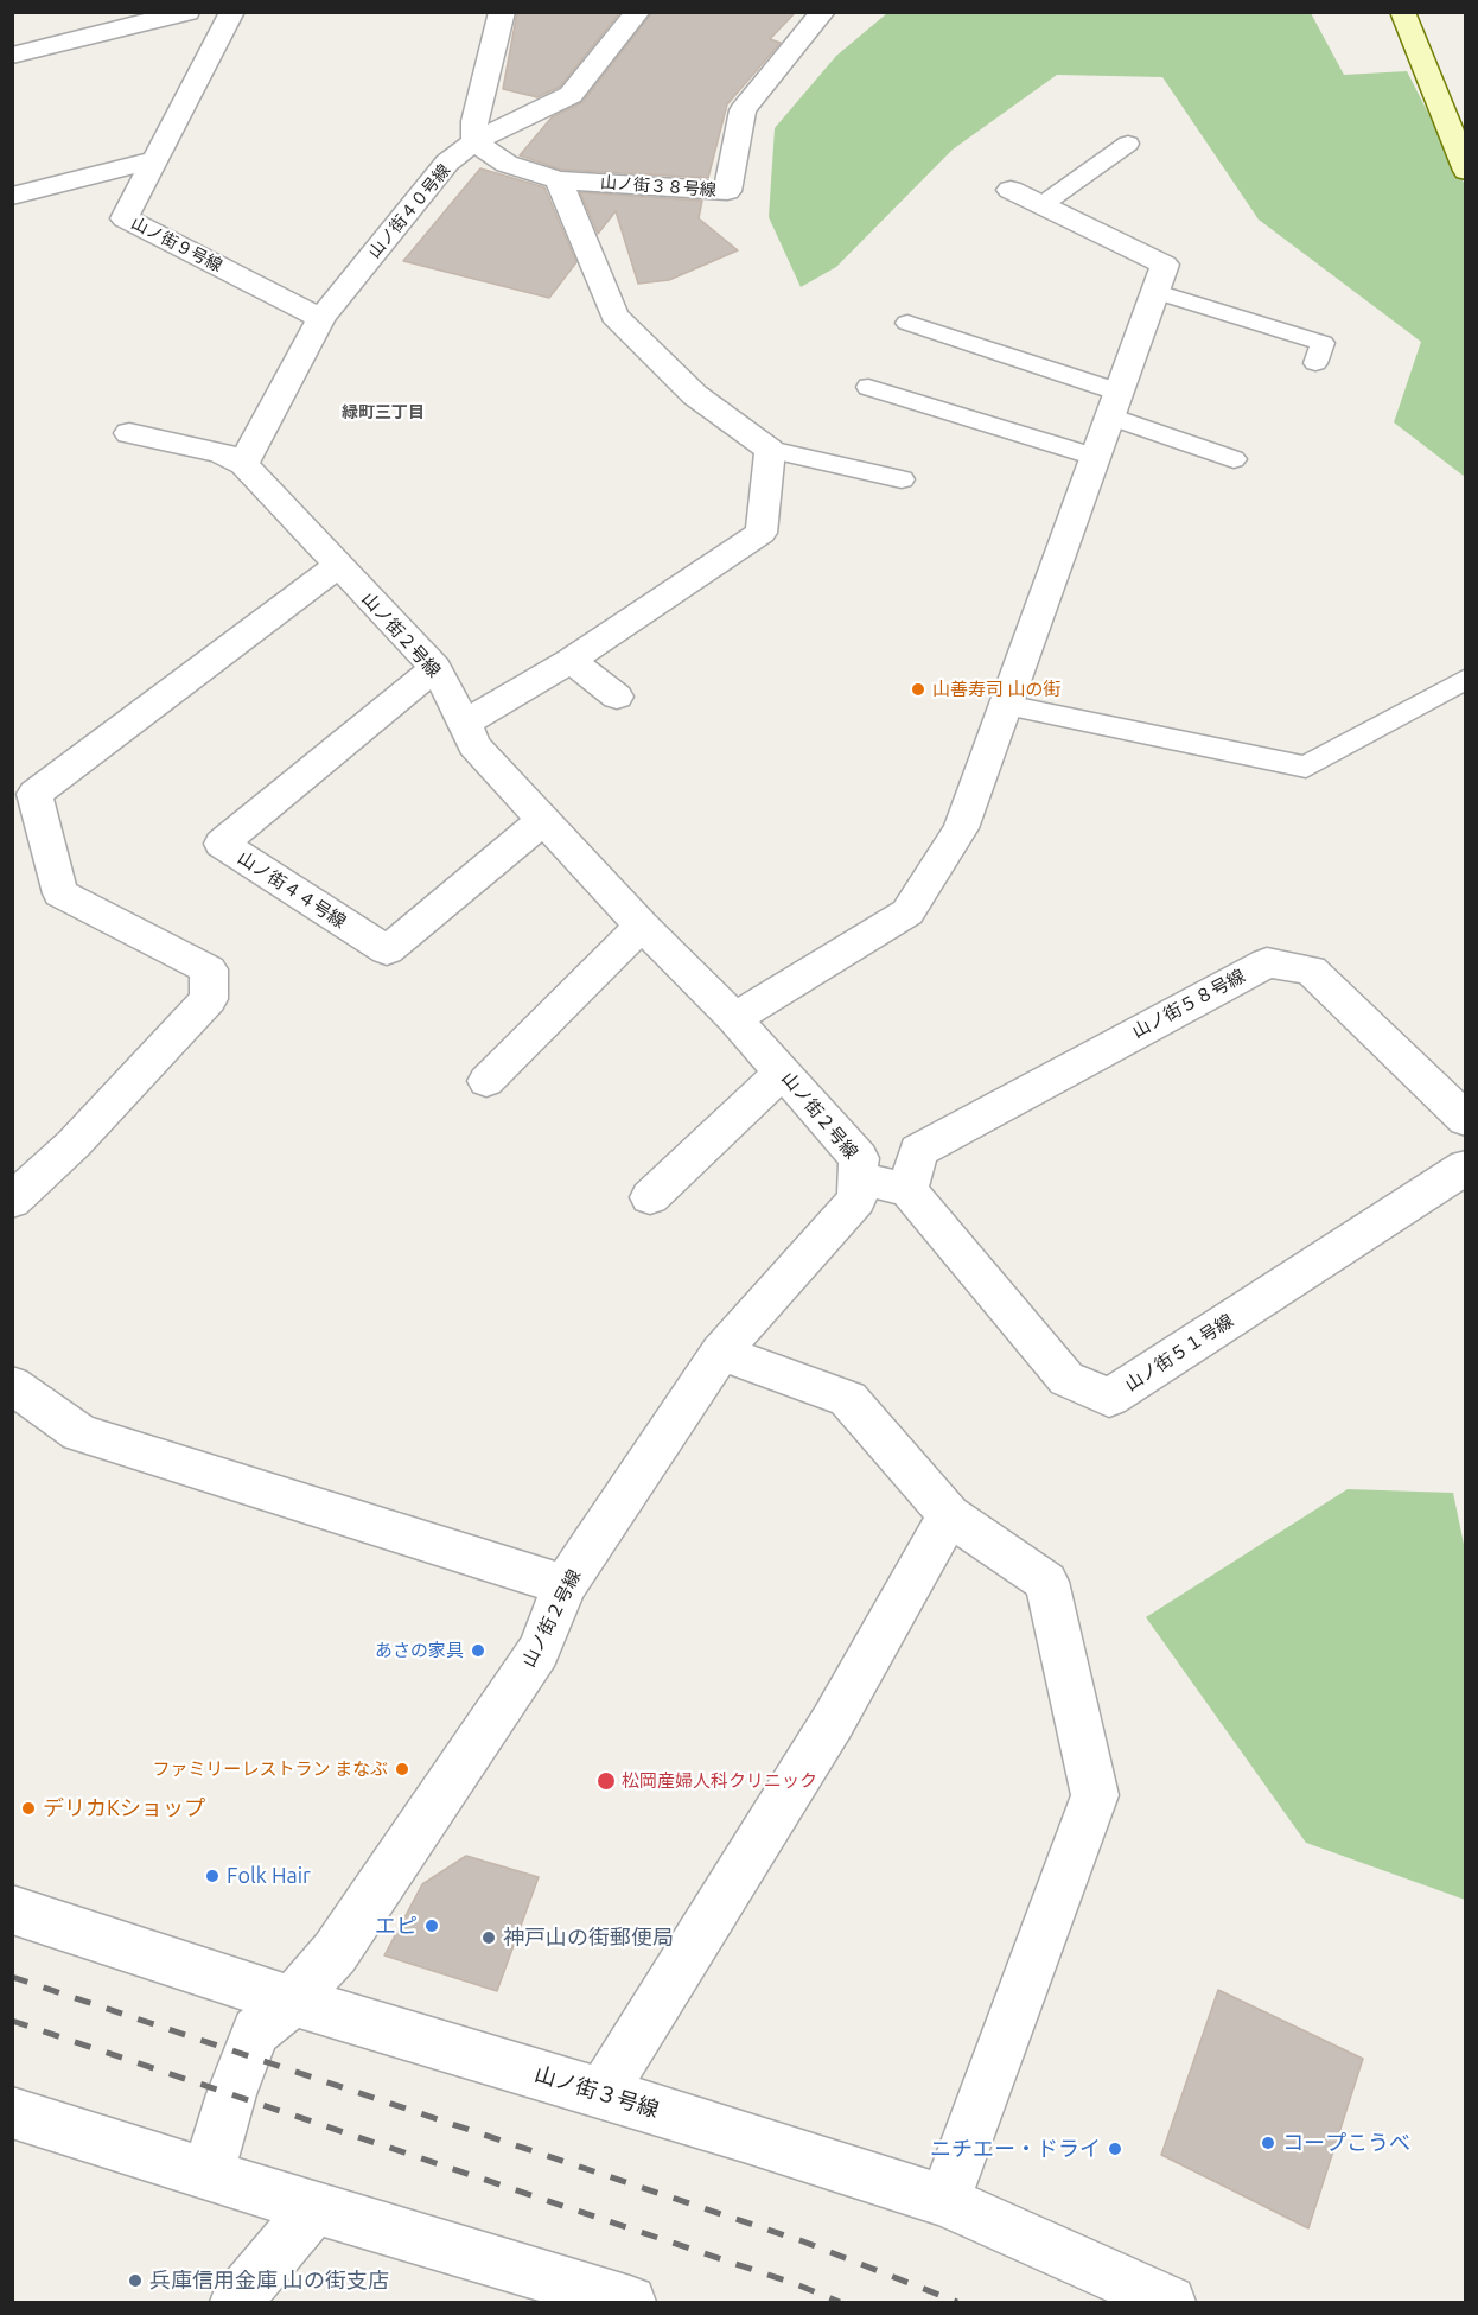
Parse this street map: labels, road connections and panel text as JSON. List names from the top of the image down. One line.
{"streets":{"street":["山ノ街３８号線","山ノ街４０号線","山ノ街９号線","山ノ街２号線","山ノ街４４号線","山ノ街５８号線","山ノ街５１号線","山ノ街３号線"]},"crossings":[["山ノ街３８号線","山ノ街４０号線"],["山ノ街４０号線","山ノ街９号線"],["山ノ街２号線","山ノ街４４号線"],["山ノ街２号線","山ノ街３号線"],["山ノ街５８号線","山ノ街５１号線"]],"districts":["緑町三丁目"],"places":["山善寿司 山の街","あさの家具","ファミリーレストラン まなぶ","松岡産婦人科クリニック","デリカKショップ","Folk Hair","エピ","神戸山の街郵便局","コープこうべ","ニチエー・ドライ","兵庫信用金庫 山の街支店"]}
